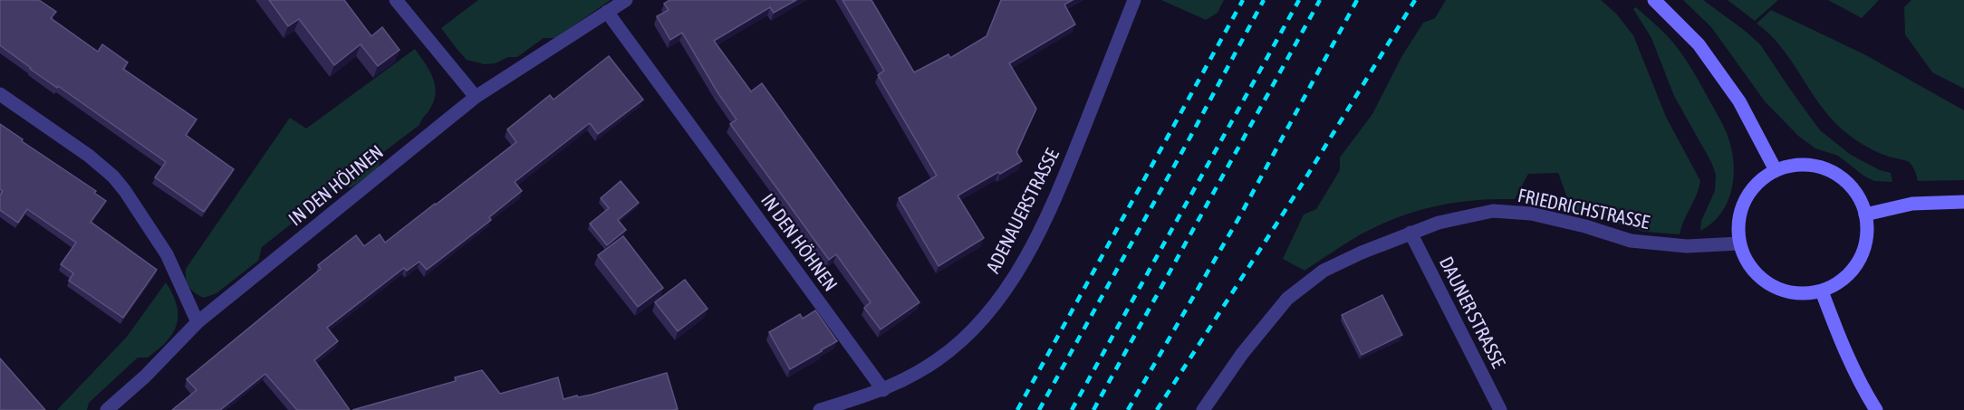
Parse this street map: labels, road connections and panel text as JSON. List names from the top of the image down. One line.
{"streets":{"street":["IN DEN HÖHNEN","FRIEDRICHSTRASSE","ADENAUERSTRASSE","DAUNER STRASSE"]},"crossings":[["IN DEN HÖHNEN","ADENAUERSTRASSE"],["FRIEDRICHSTRASSE","DAUNER STRASSE"]]}
